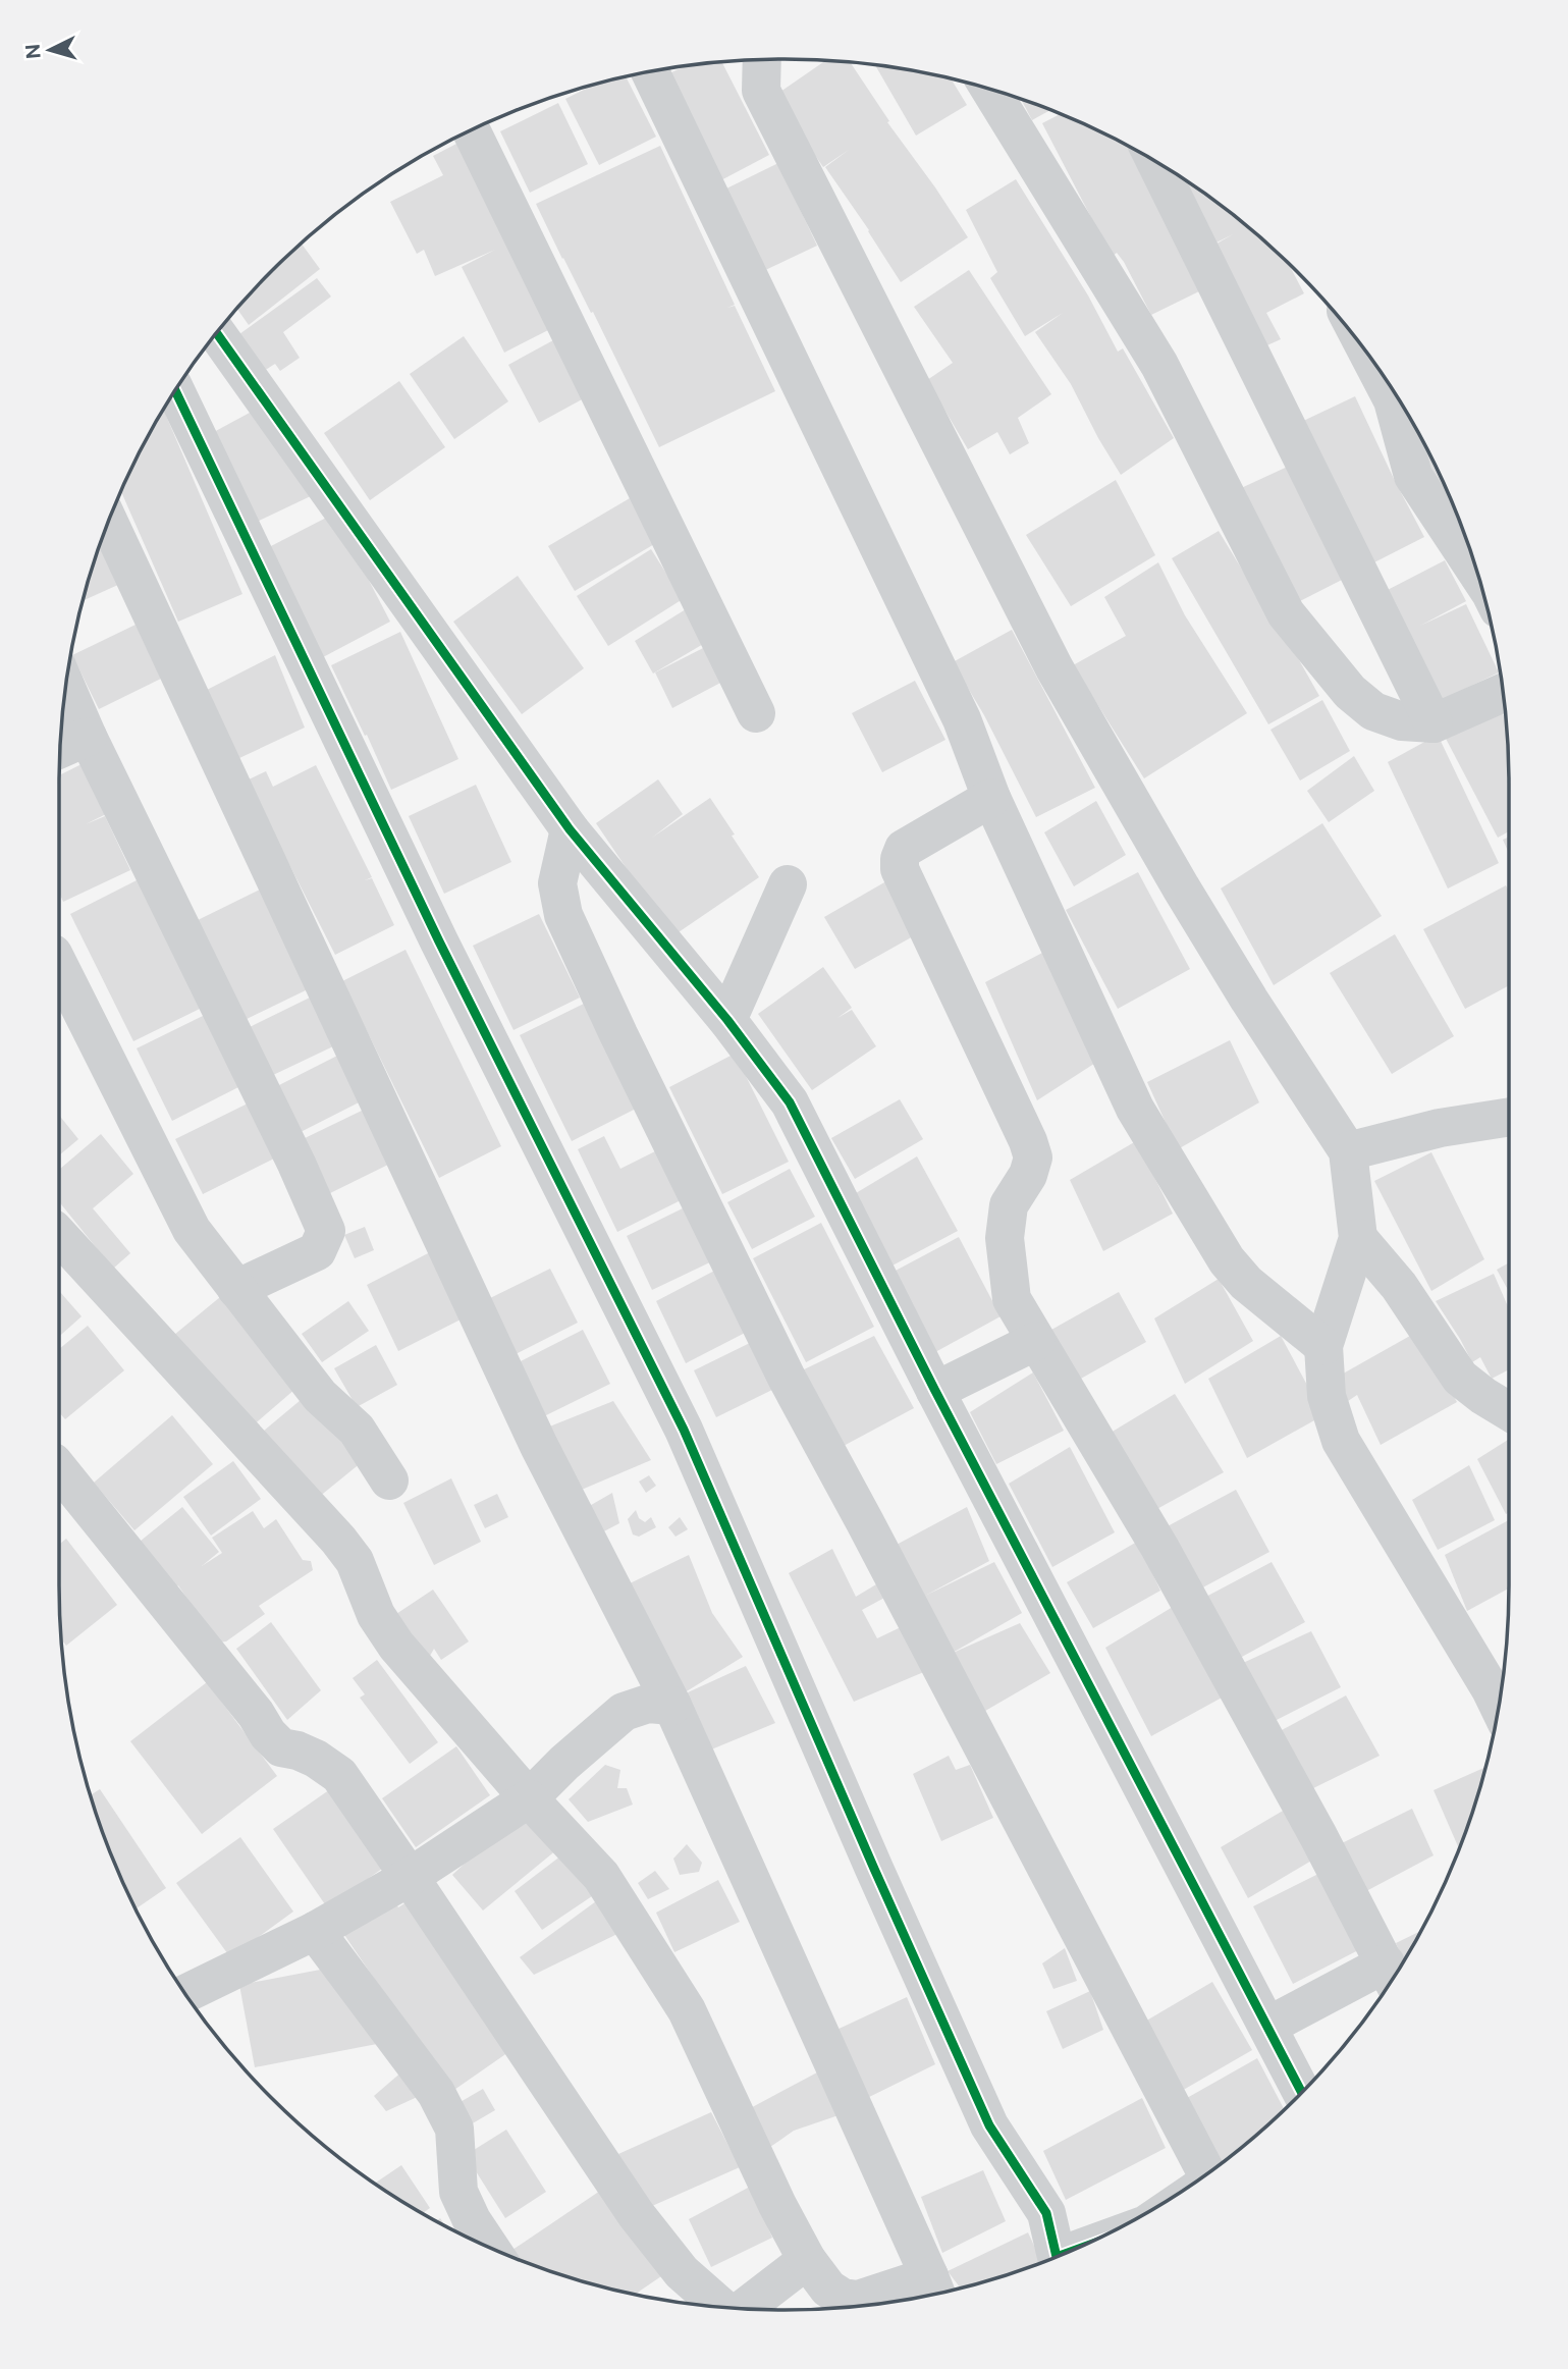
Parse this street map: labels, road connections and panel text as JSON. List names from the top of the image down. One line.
{"north":"left"}
